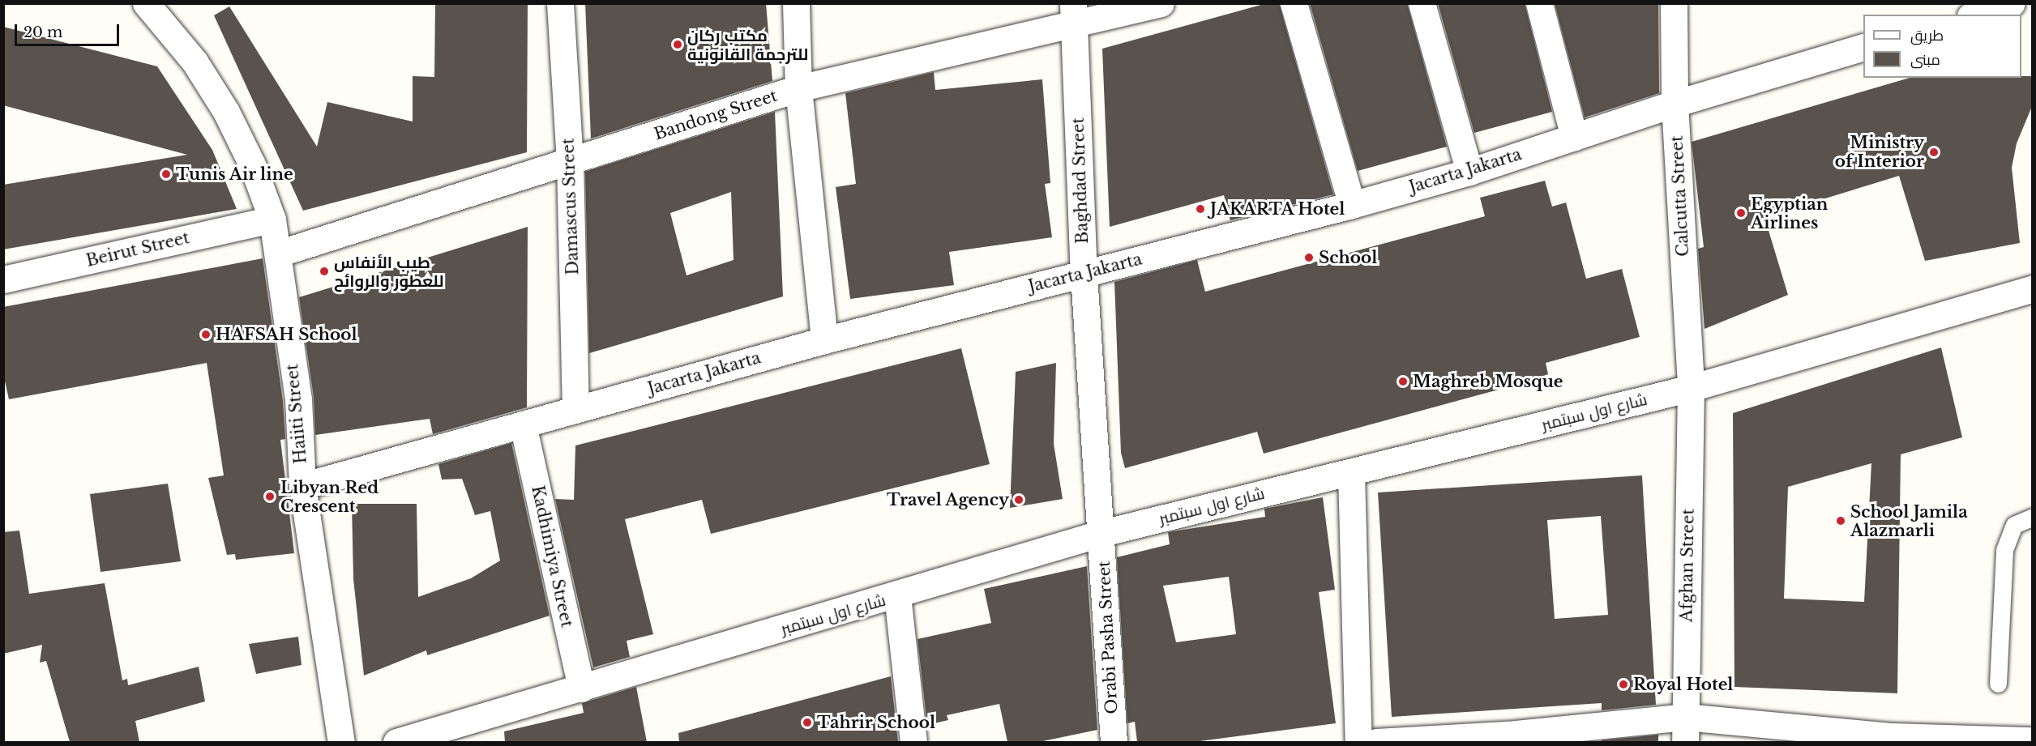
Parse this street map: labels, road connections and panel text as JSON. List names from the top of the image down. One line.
{"streets":{"street":["Bandong Street","Jacarta Jakarta","Baghdad Street","Calcutta Street","Damascus Street","Beirut Street","شارع اول سبتمبر","Haiiti Street","Kadhimiya Street","Afghan Street","Orabi Pasha Street"]},"crossings":[["Bandong Street","Baghdad Street"],["Bandong Street","Damascus Street"],["Bandong Street","Haiiti Street"],["Jacarta Jakarta","Baghdad Street"],["Jacarta Jakarta","Calcutta Street"],["Jacarta Jakarta","Damascus Street"],["Jacarta Jakarta","Haiiti Street"],["Jacarta Jakarta","Kadhimiya Street"],["Baghdad Street","شارع اول سبتمبر"],["Baghdad Street","Orabi Pasha Street"],["Calcutta Street","شارع اول سبتمبر"],["Calcutta Street","Afghan Street"],["Beirut Street","Haiiti Street"],["شارع اول سبتمبر","Kadhimiya Street"],["شارع اول سبتمبر","Afghan Street"],["شارع اول سبتمبر","Orabi Pasha Street"]],"places":["مكتب ركان للترجمة القانونية","Ministry of Interior","Tunis Air line","JAKARTA Hotel","Egyptian Airlines","School","طيب الأنفاس للعطور والروائح","HAFSAH School","Maghreb Mosque","Libyan Red Crescent","Travel Agency","School Jamila Alazmarli","Royal Hotel","Tahrir School"],"legend":["طريق","مبنى"],"scale_bar":"20 m"}
